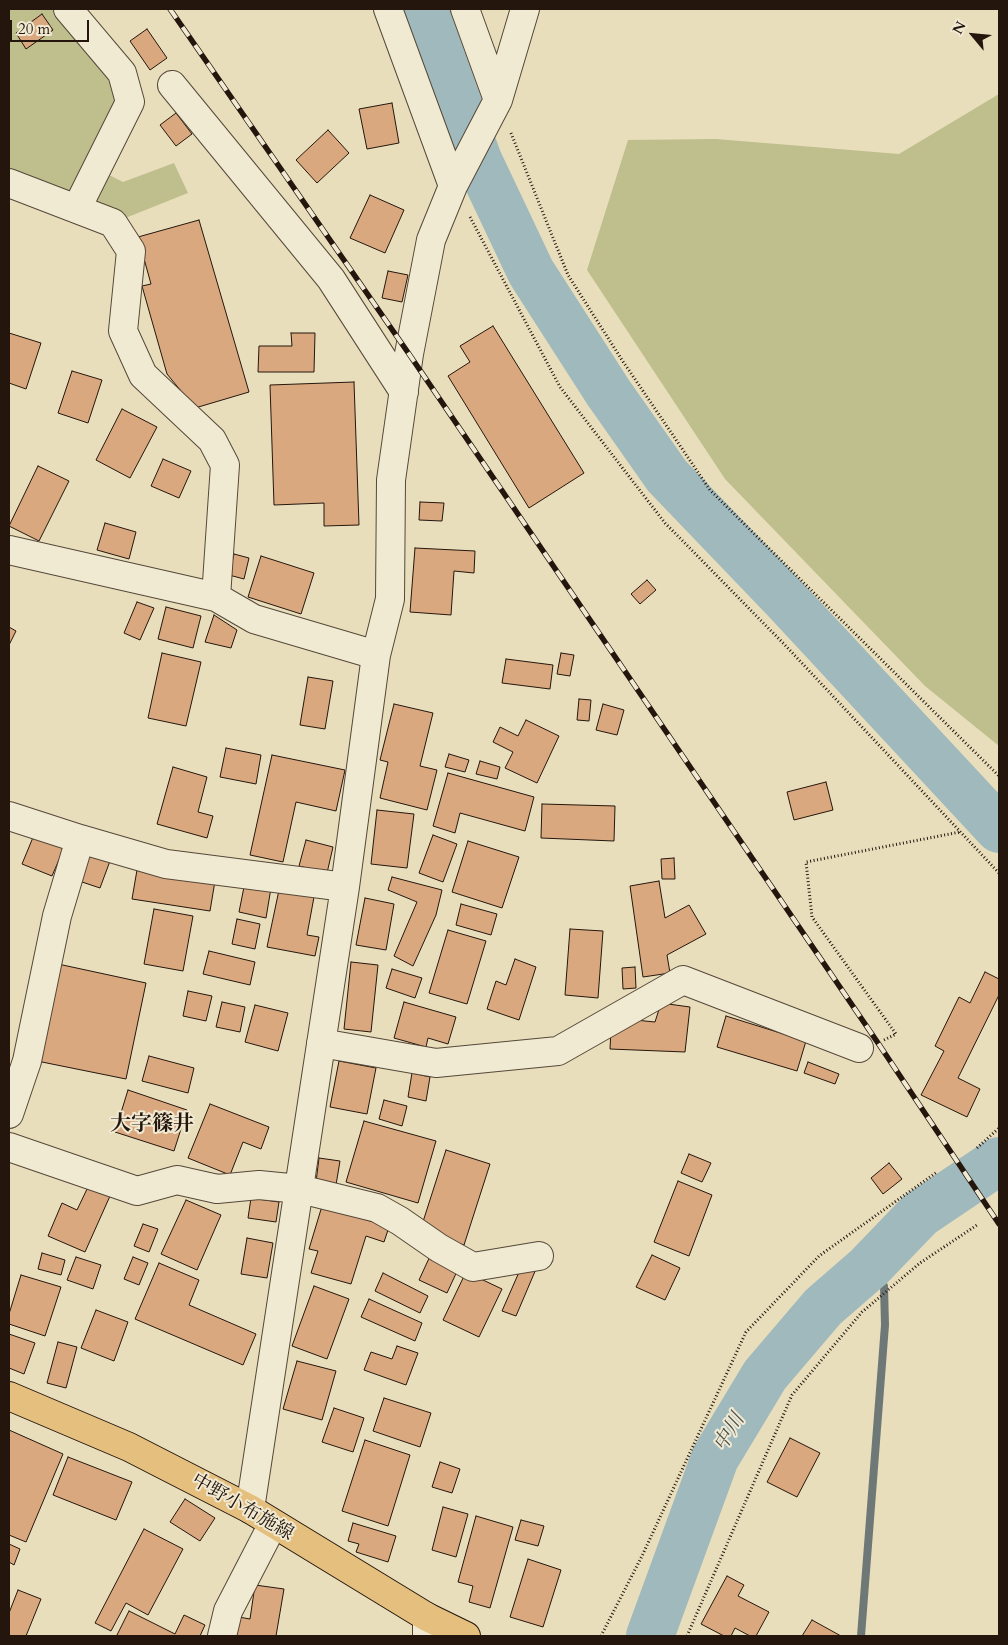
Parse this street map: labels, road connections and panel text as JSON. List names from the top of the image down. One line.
{"streets":{"main road":["中野小布施線"]},"districts":["大字篠井"],"water":["中川"],"scale_bar":"20 m","north":"top left"}
